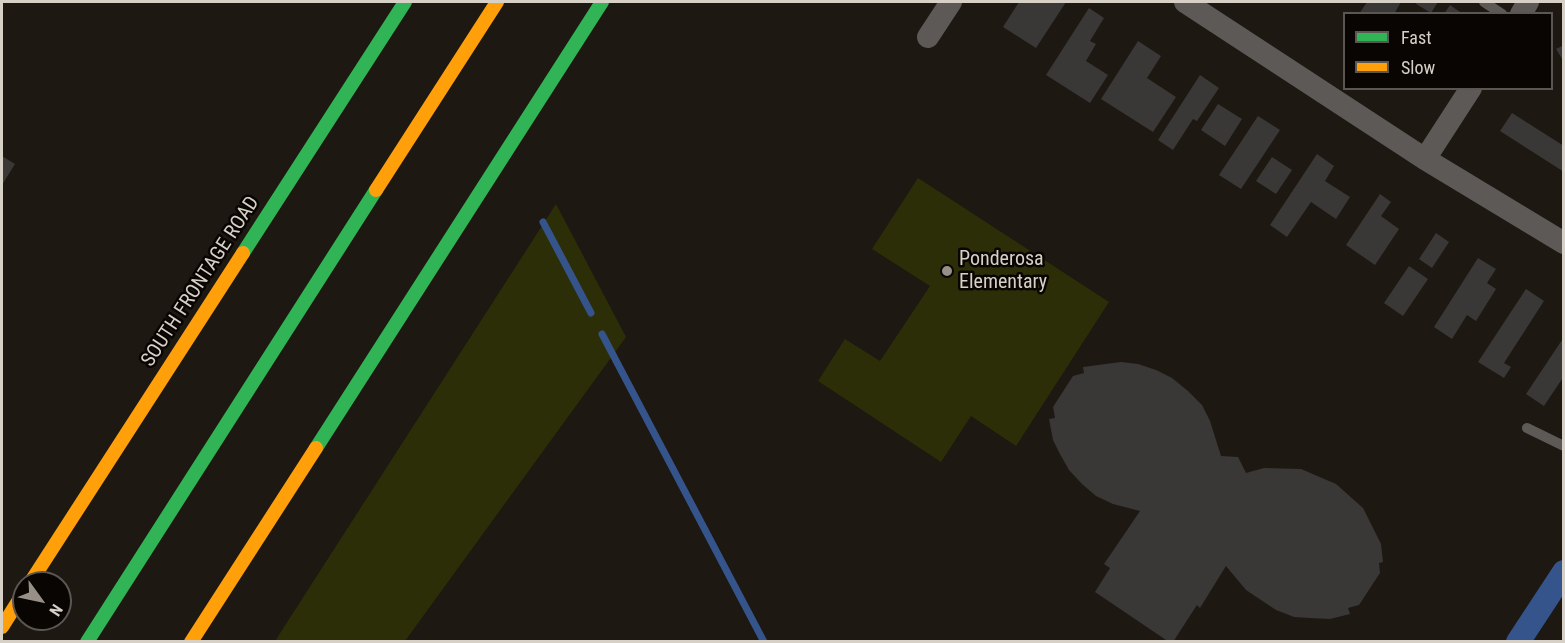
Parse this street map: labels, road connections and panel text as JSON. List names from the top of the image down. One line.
{"streets":{"main road":["SOUTH FRONTAGE ROAD"]},"places":["Ponderosa Elementary"],"legend":["Fast","Slow"],"north":"bottom right"}
